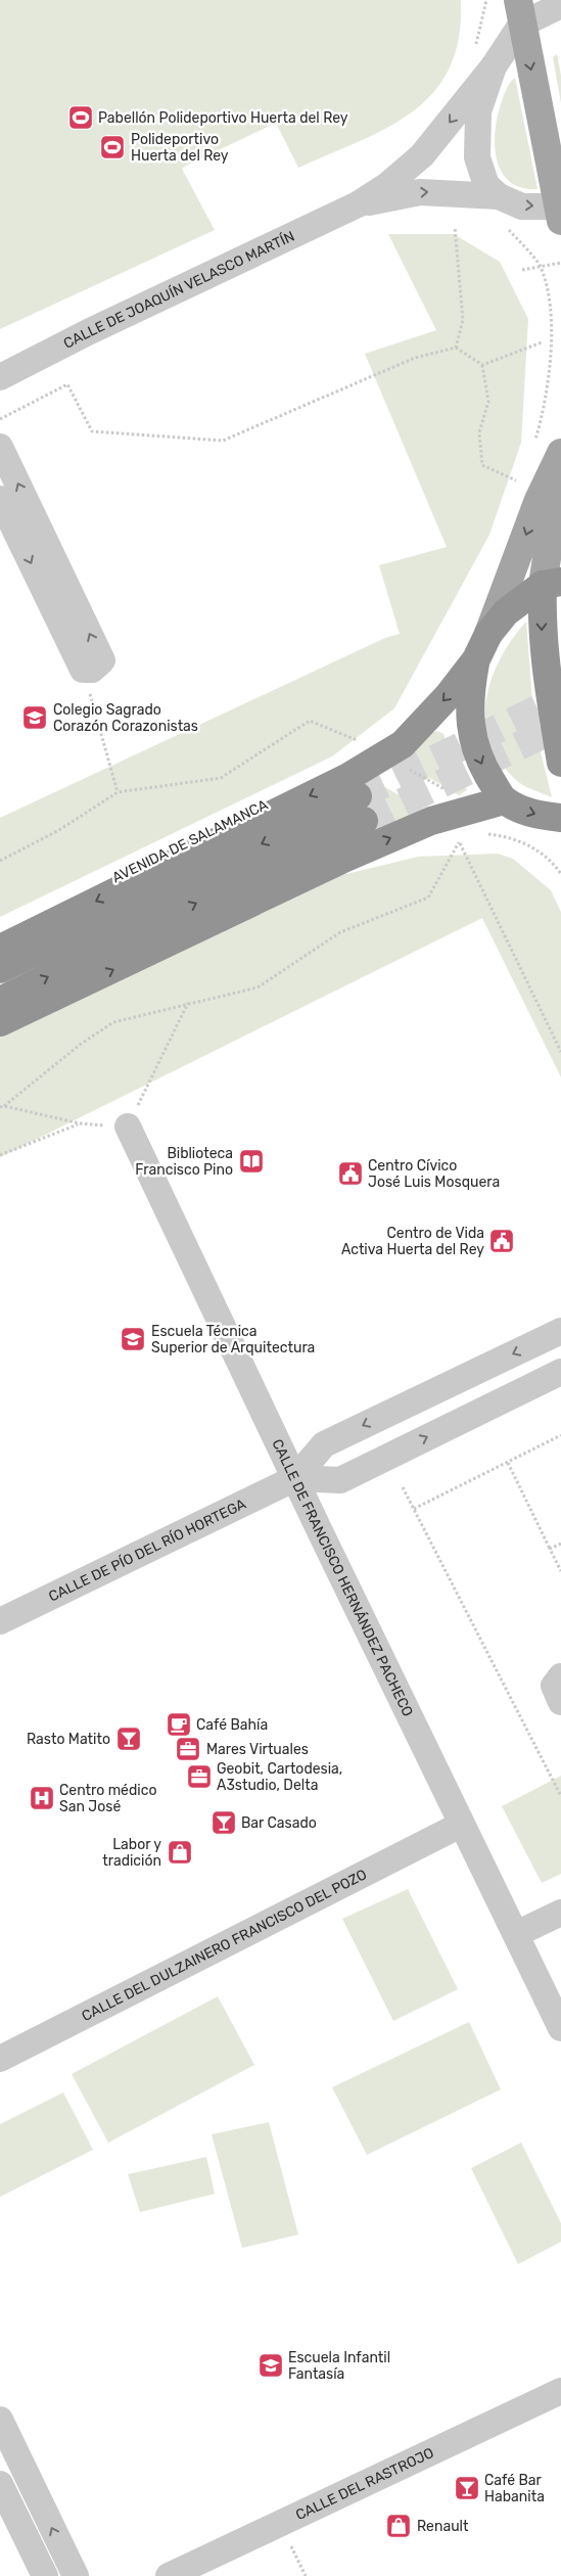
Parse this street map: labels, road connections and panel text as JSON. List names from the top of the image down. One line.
{"streets":{"street":["CALLE DE JOAQUÍN VELASCO MARTÍN","CALLE DE PÍO DEL RÍO HORTEGA","CALLE DE FRANCISCO HERNÁNDEZ PACHECO","CALLE DEL DULZAINERO FRANCISCO DEL POZO","CALLE DEL RASTROJO"]},"crossings":[["CALLE DE PÍO DEL RÍO HORTEGA","CALLE DE FRANCISCO HERNÁNDEZ PACHECO"]],"places":{"sports":["Pabellón Polideportivo Huerta del Rey","Polideportivo Huerta del Rey"],"school or university":["Colegio Sagrado Corazón Corazonistas","Escuela Técnica Superior de Arquitectura","Escuela Infantil Fantasía"],"library":["Biblioteca Francisco Pino"],"public building":["Centro Cívico José Luis Mosquera","Centro de Vida Activa Huerta del Rey"],"cafe":["Café Bahía"],"bar":["Rasto Matito","Bar Casado","Café Bar Habanita"],"office":["Mares Virtuales","Geobit, Cartodesia, A3studio, Delta"],"hospital":["Centro médico San José"],"shop":["Labor y tradición","Renault"]}}
